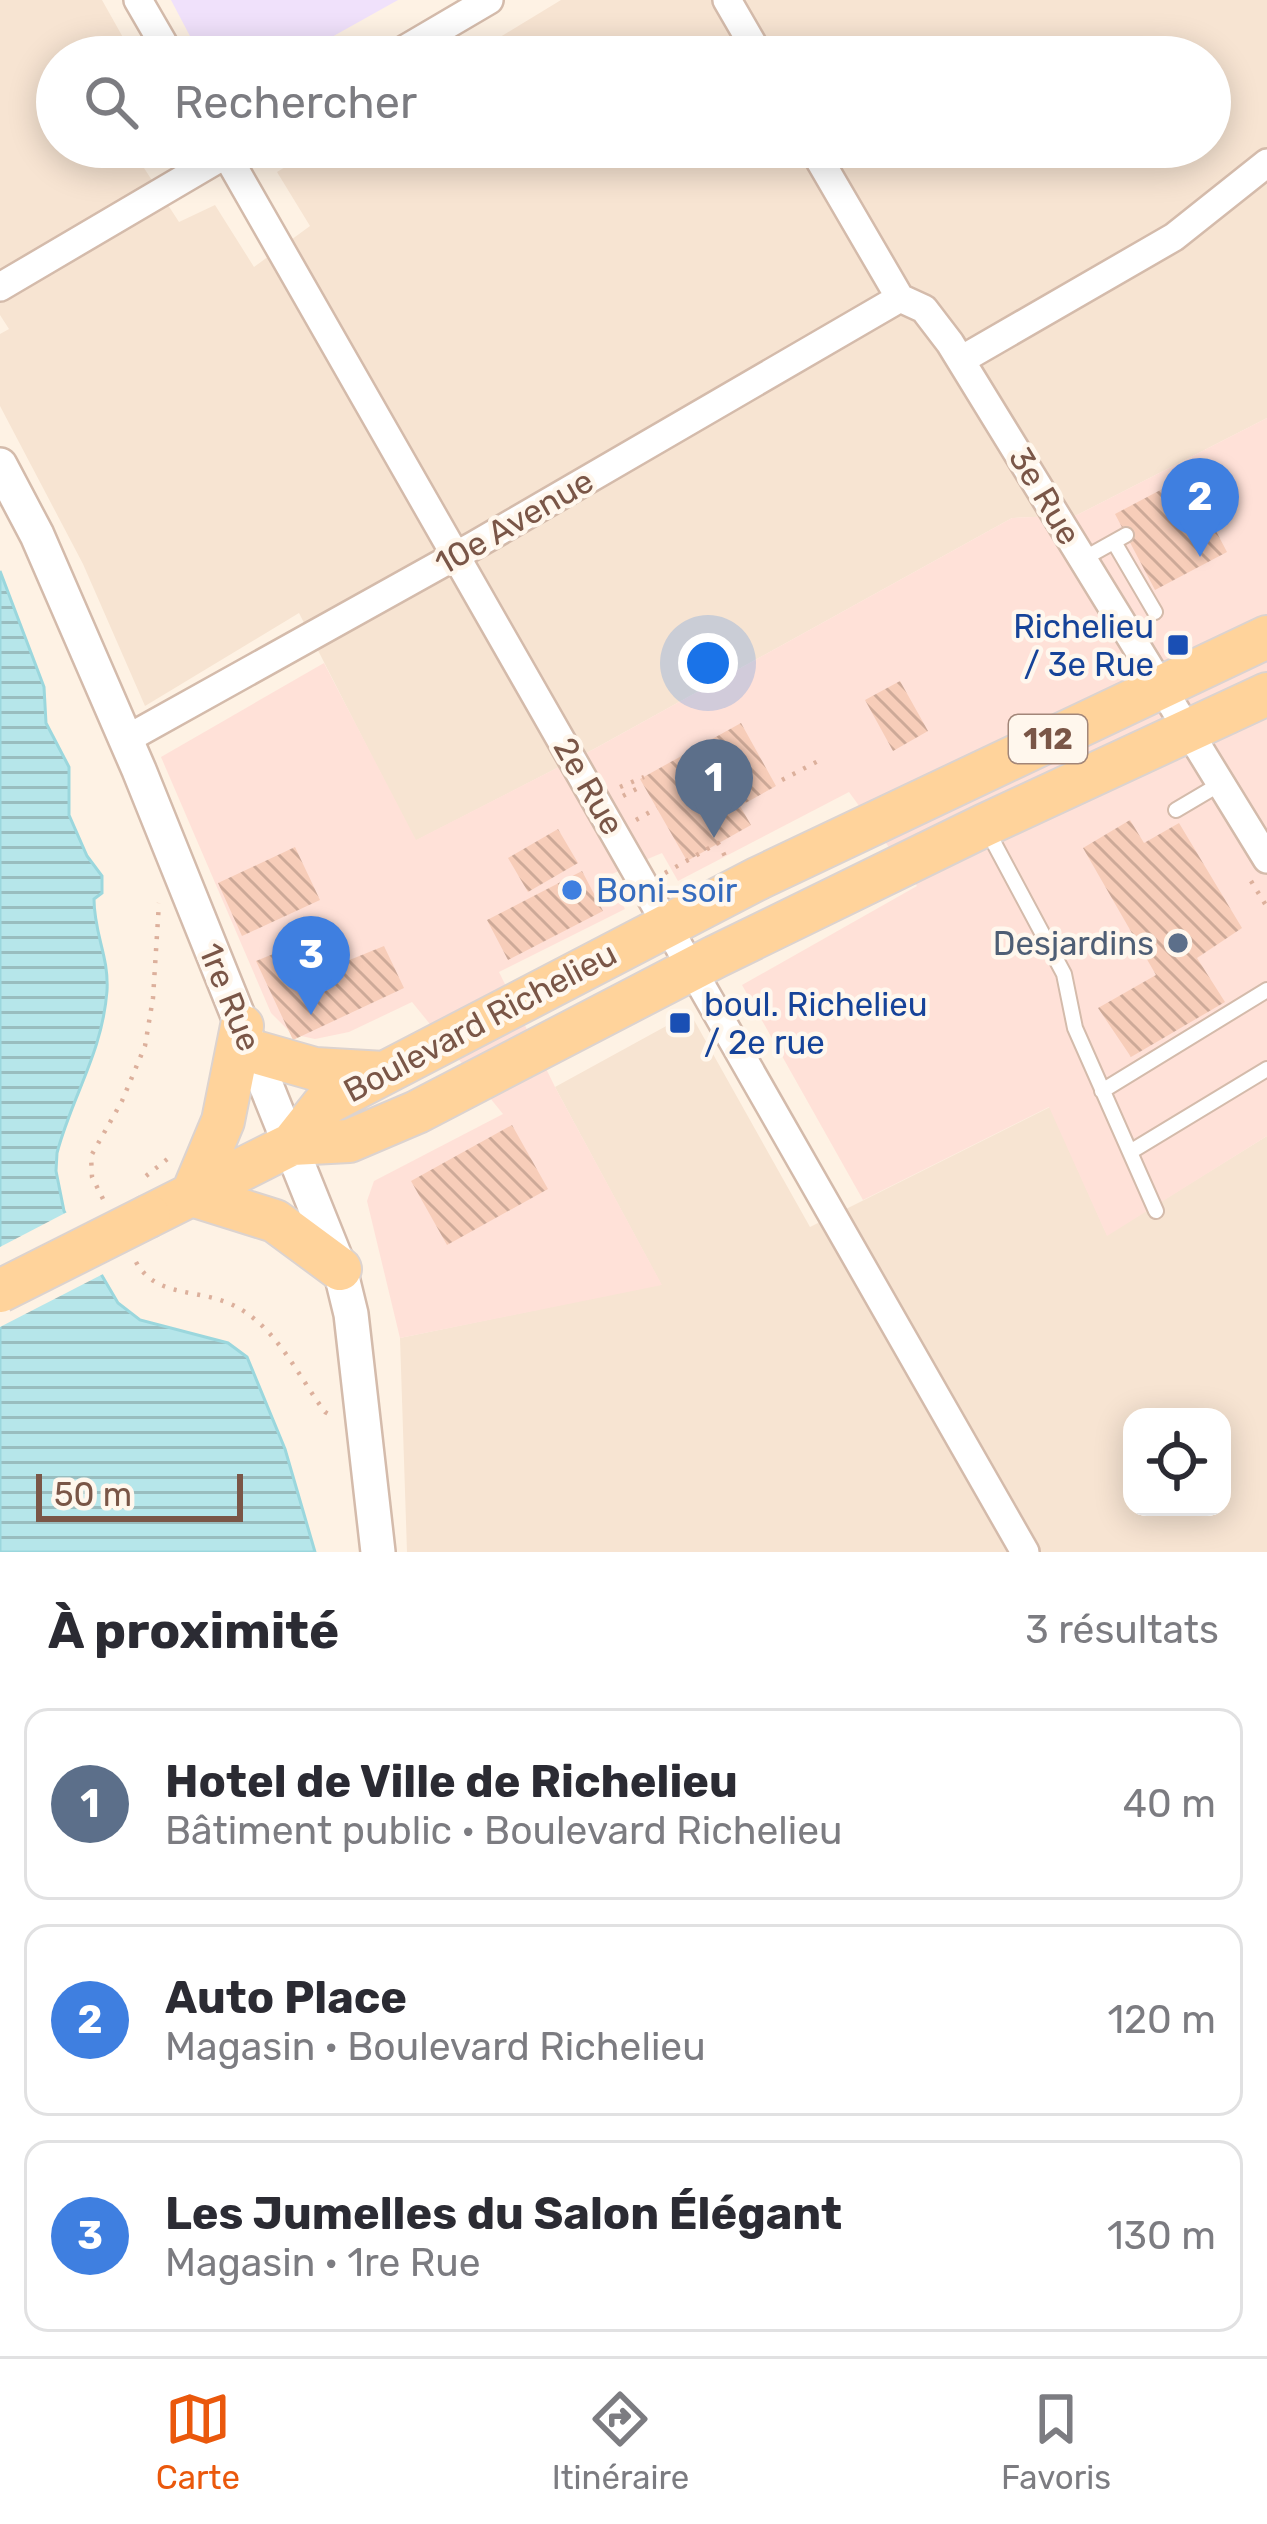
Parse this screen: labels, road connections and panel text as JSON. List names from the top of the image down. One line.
{"streets":{"main road":["112","Boulevard Richelieu"],"street":["3e Rue","10e Avenue","2e Rue","1re Rue"]},"crossings":[["3e Rue","10e Avenue"],["3e Rue","Boulevard Richelieu"],["10e Avenue","2e Rue"],["10e Avenue","1re Rue"],["2e Rue","Boulevard Richelieu"],["1re Rue","Boulevard Richelieu"]],"places":{"transit":["Richelieu / 3e Rue","boul. Richelieu / 2e rue"],"other":["Boni-soir","Desjardins"]},"scale_bar":"50 m","page":{"search":"Rechercher","pins":["2","1","3"],"scale":"50 m","heading":["À proximité","3 résultats"],"list":[{"mark":"1","name":"Hotel de Ville de Richelieu","note":"Bâtiment public · Boulevard Richelieu","value":"40 m"},{"mark":"2","name":"Auto Place","note":"Magasin · Boulevard Richelieu","value":"120 m"},{"mark":"3","name":"Les Jumelles du Salon Élégant","note":"Magasin · 1re Rue","value":"130 m"}],"nav":["Carte","Itinéraire","Favoris"]}}
